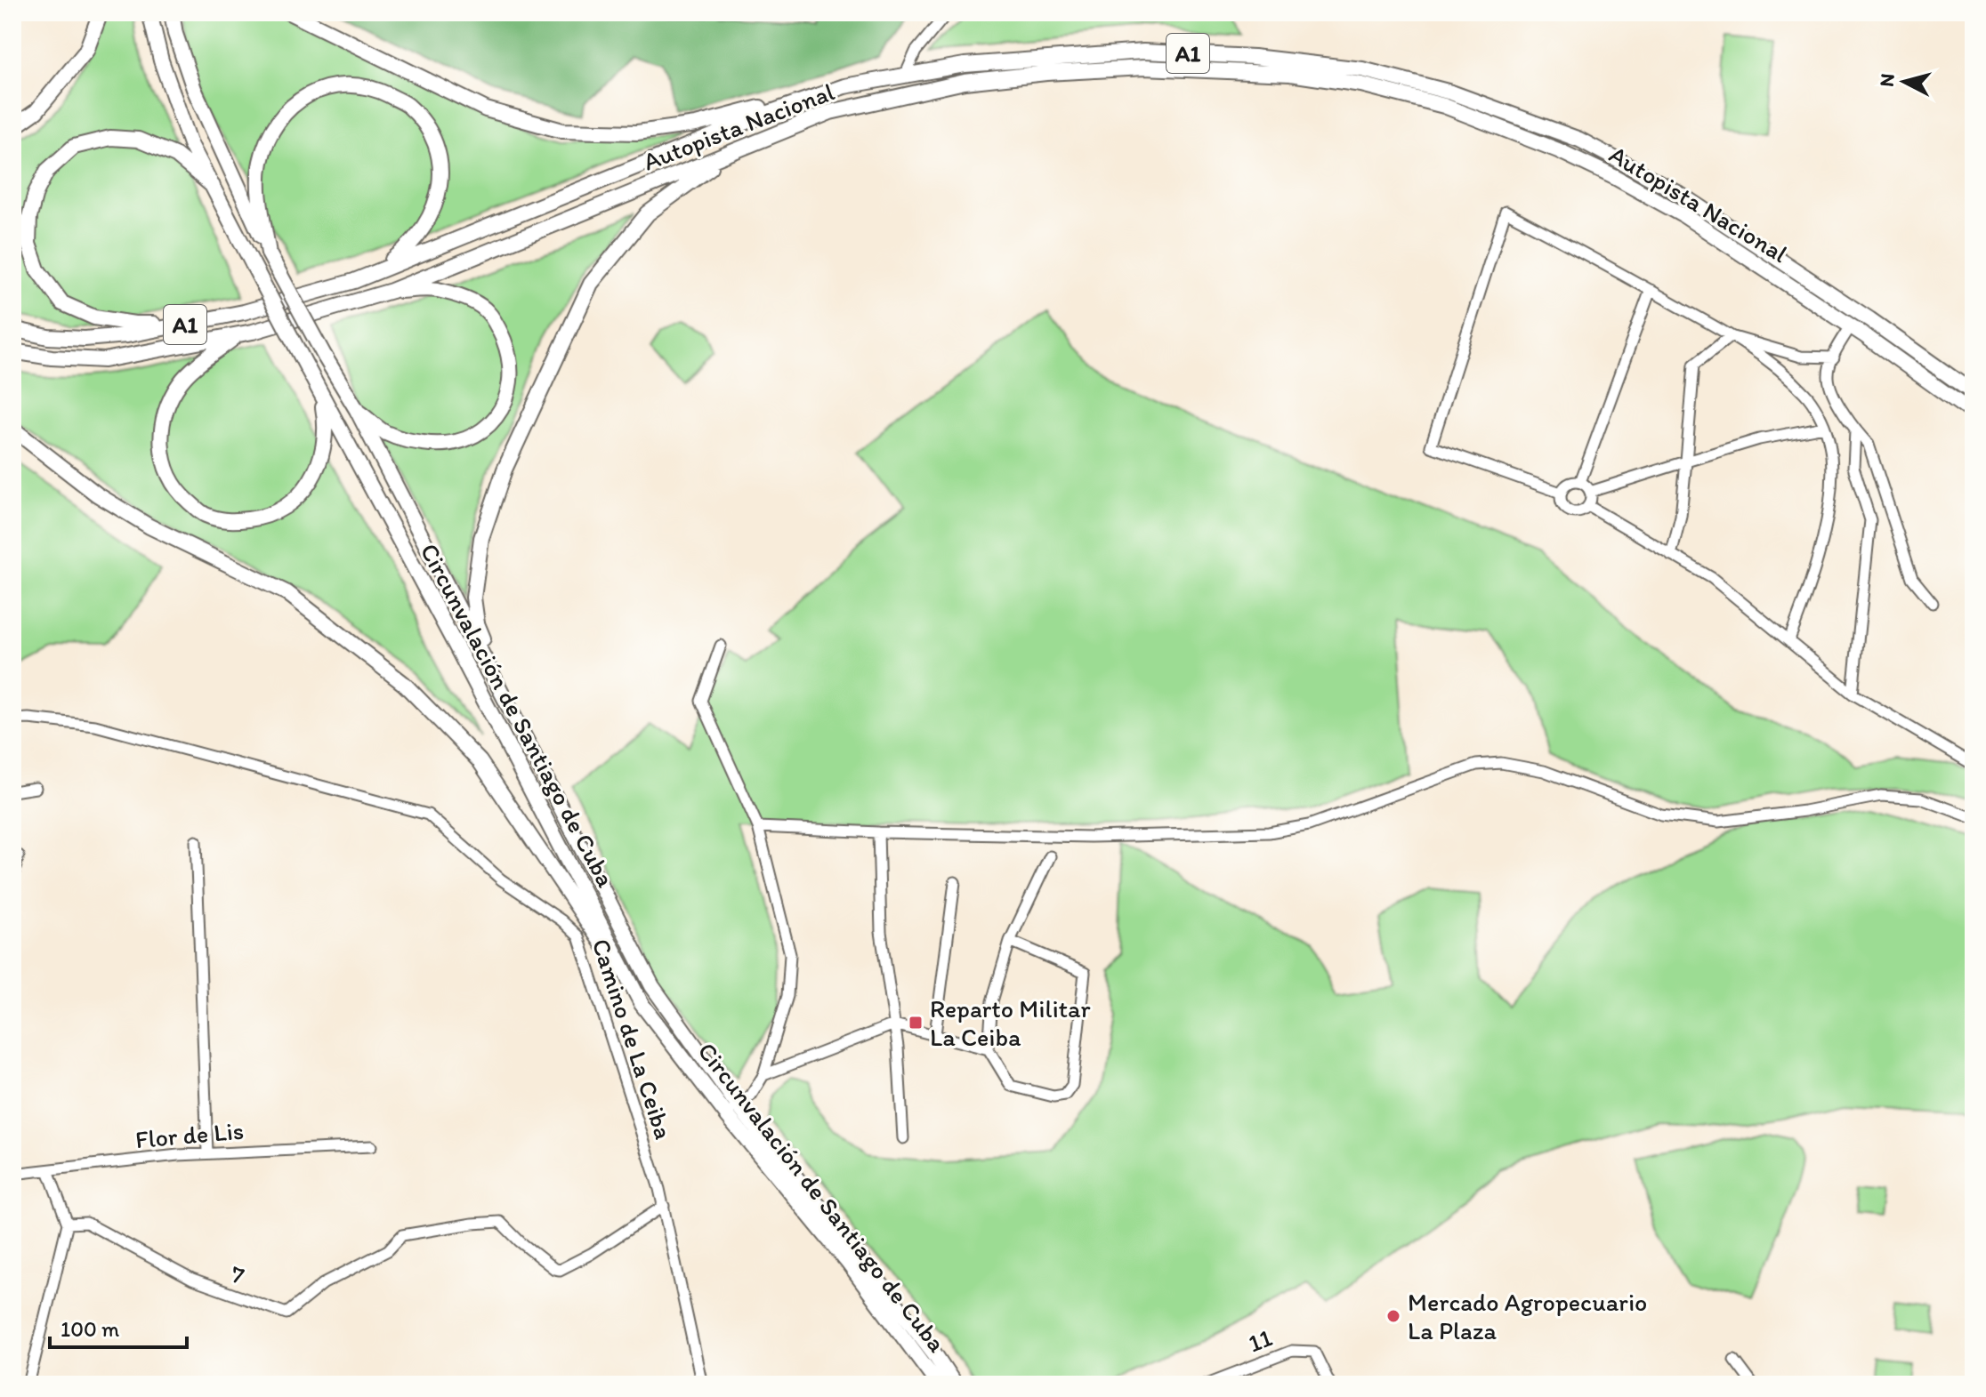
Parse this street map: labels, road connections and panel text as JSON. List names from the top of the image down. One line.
{"streets":{"highway":["A1","Autopista Nacional","Circunvalación de Santiago de Cuba"],"street":["Camino de La Ceiba","Flor de Lis","7","11"]},"crossings":[["Camino de La Ceiba","7"]],"places":{"transit":["Reparto Militar La Ceiba"],"other":["Mercado Agropecuario La Plaza"]},"scale_bar":"100 m","north":"left"}
